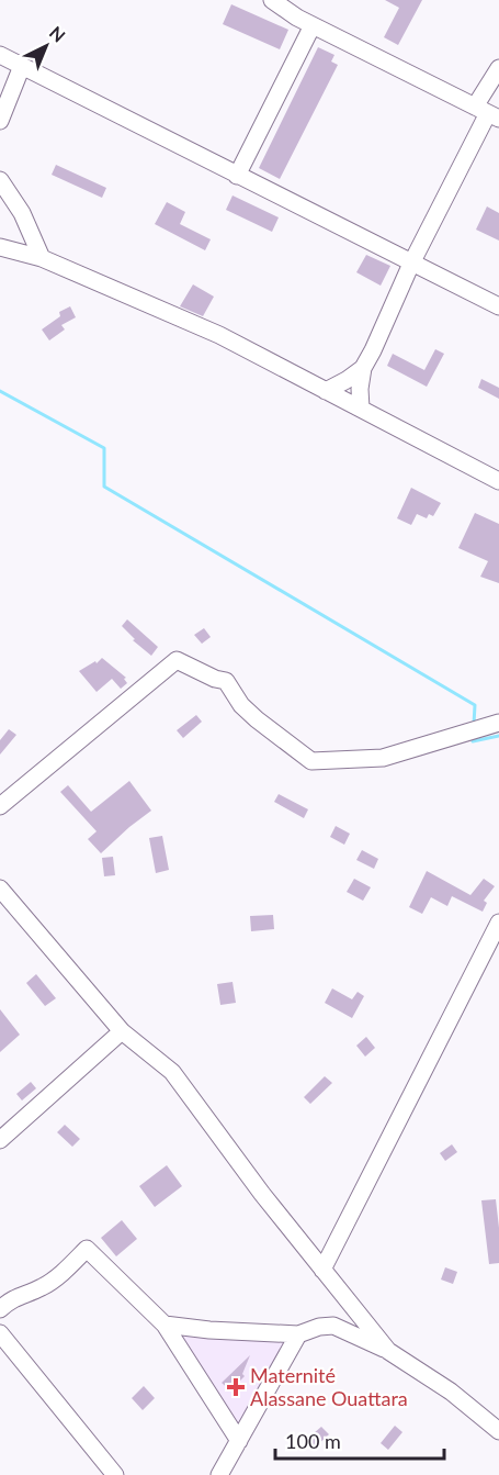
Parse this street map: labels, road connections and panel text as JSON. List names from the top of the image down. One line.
{"places":{"health":["Maternité Alassane Ouattara"]},"scale_bar":"100 m","north":"top right"}
